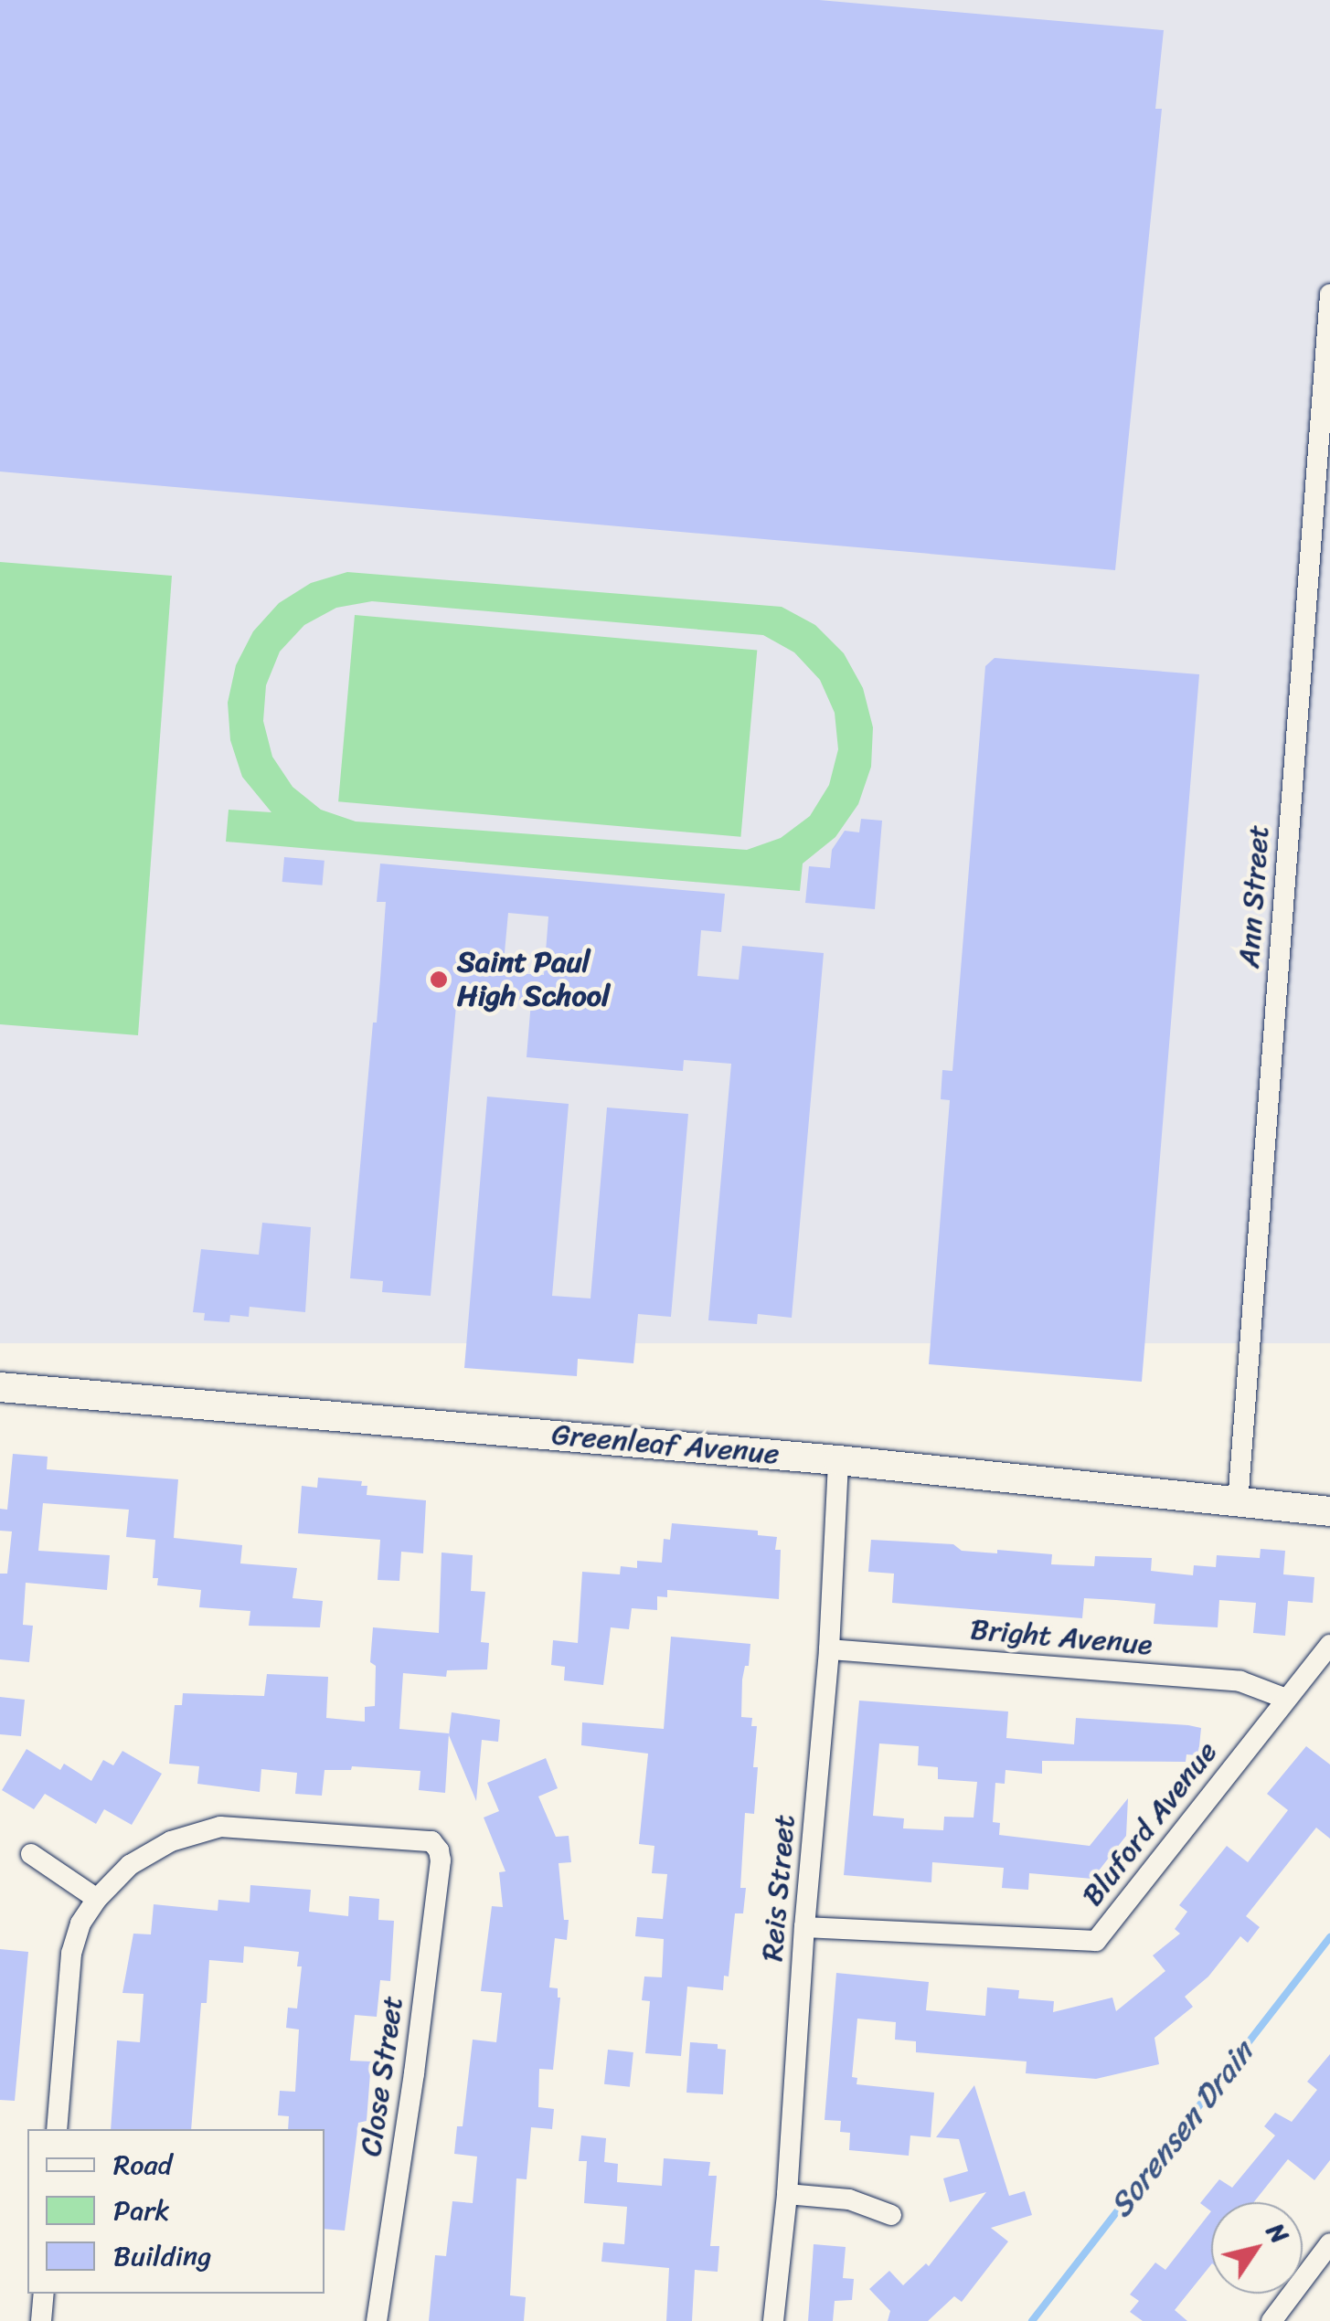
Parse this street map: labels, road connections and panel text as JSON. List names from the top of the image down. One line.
{"streets":{"main road":["Greenleaf Avenue"],"street":["Ann Street","Bright Avenue","Bluford Avenue","Reis Street","Close Street"]},"crossings":[["Ann Street","Greenleaf Avenue"],["Greenleaf Avenue","Reis Street"],["Bright Avenue","Bluford Avenue"],["Bright Avenue","Reis Street"],["Bluford Avenue","Reis Street"]],"water":["Sorensen Drain"],"places":["Saint Paul High School"],"legend":["Road","Park","Building"],"north":"top right"}
